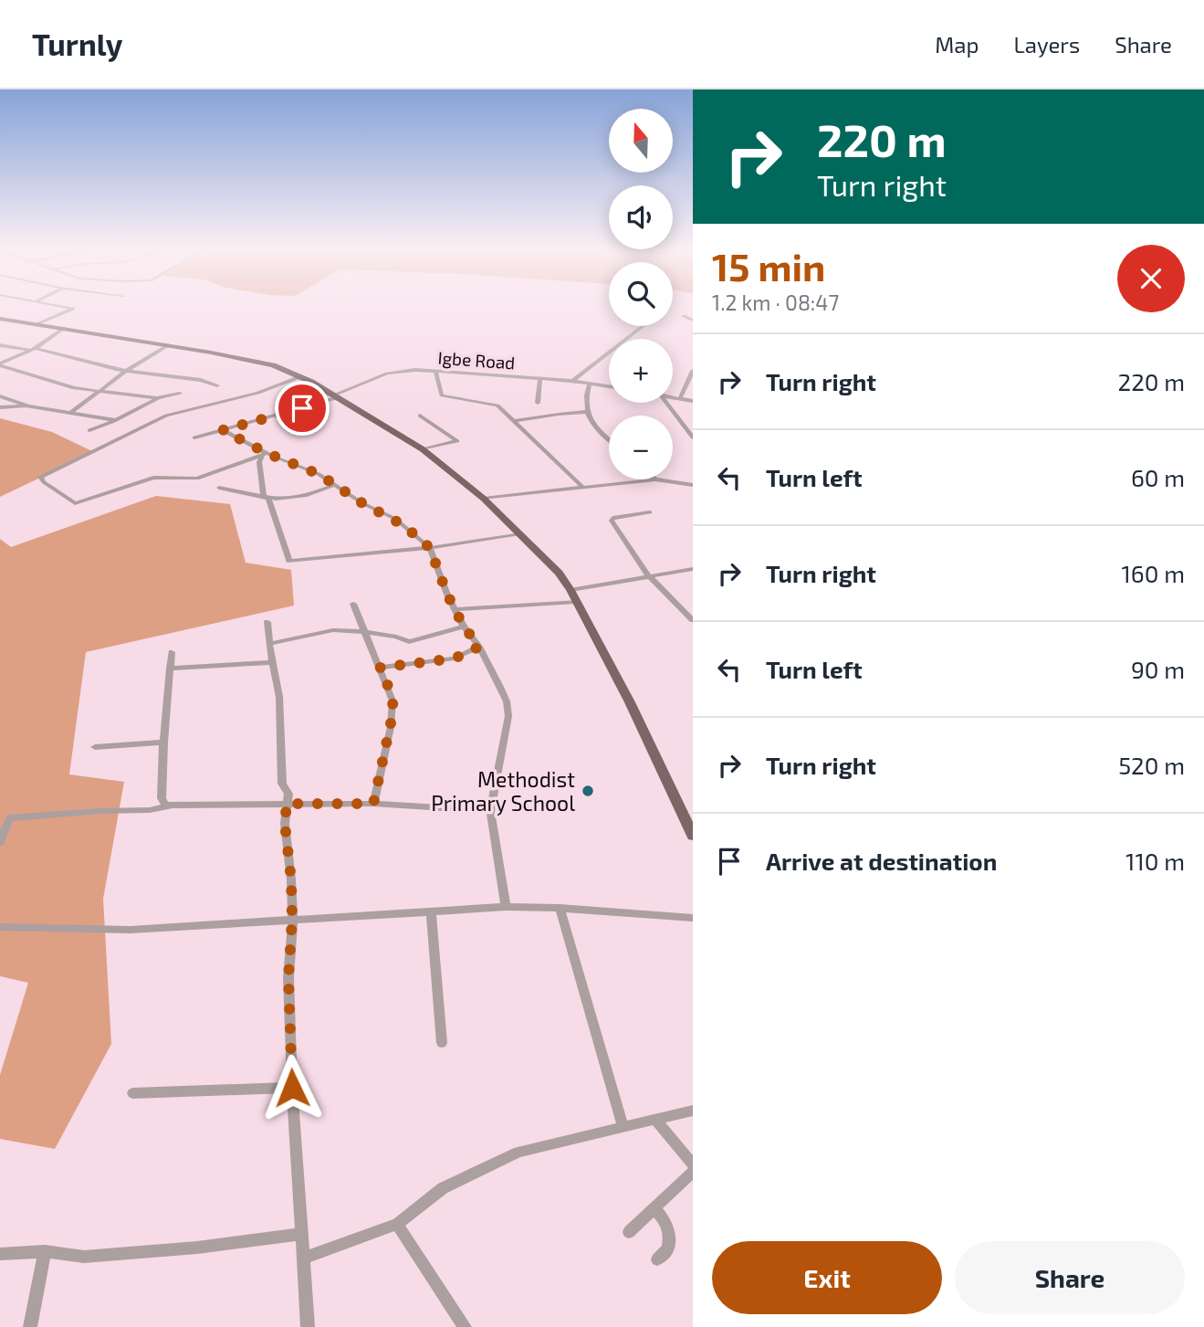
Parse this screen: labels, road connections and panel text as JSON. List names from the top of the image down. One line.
{"streets":{"street":["Igbe Road"]},"places":["Methodist Primary School"],"north":"top","page":{"header":"Turnly","nav":["Map","Layers","Share"],"turn":["220 m","Turn right"],"map_buttons":["+","−"],"heading":["15 min","1.2 km · 08:47"],"list":[{"name":"Turn right","value":"220 m"},{"name":"Turn left","value":"60 m"},{"name":"Turn right","value":"160 m"},{"name":"Turn left","value":"90 m"},{"name":"Turn right","value":"520 m"},{"name":"Arrive at destination","value":"110 m"}],"buttons":["Exit","Share"]}}
